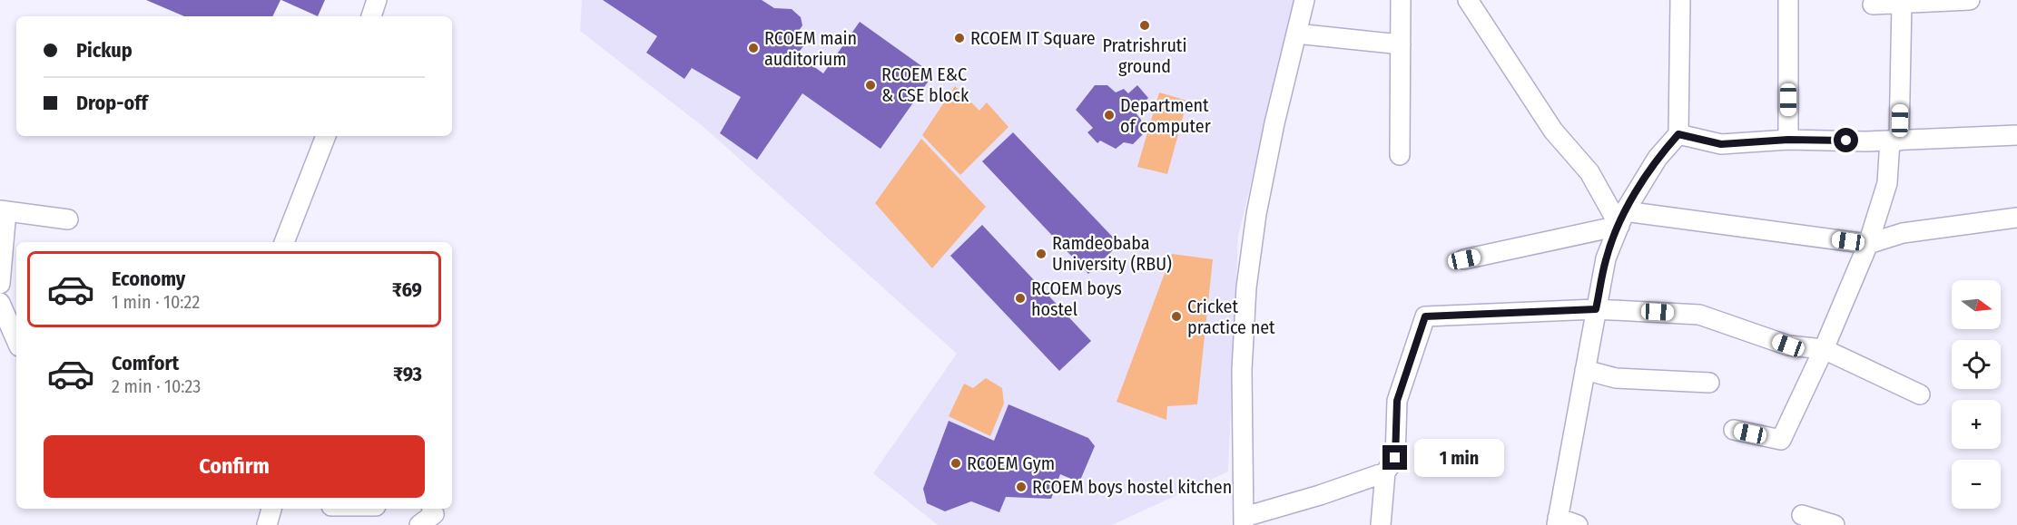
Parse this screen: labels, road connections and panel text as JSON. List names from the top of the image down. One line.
{"places":["Pratrishruti ground","RCOEM IT Square","RCOEM main auditorium","RCOEM E&C & CSE block","Department of computer","Ramdeobaba University (RBU)","RCOEM boys hostel","Cricket practice net","RCOEM Gym","RCOEM boys hostel kitchen"],"north":"right","page":{"banner":["Pickup","Drop-off"],"list":[{"name":"Economy","note":"1 min · 10:22","value":"₹69"},{"name":"Comfort","note":"2 min · 10:23","value":"₹93"}],"map_buttons":["+","−"],"buttons":"Confirm","bubble":"1 min"}}
